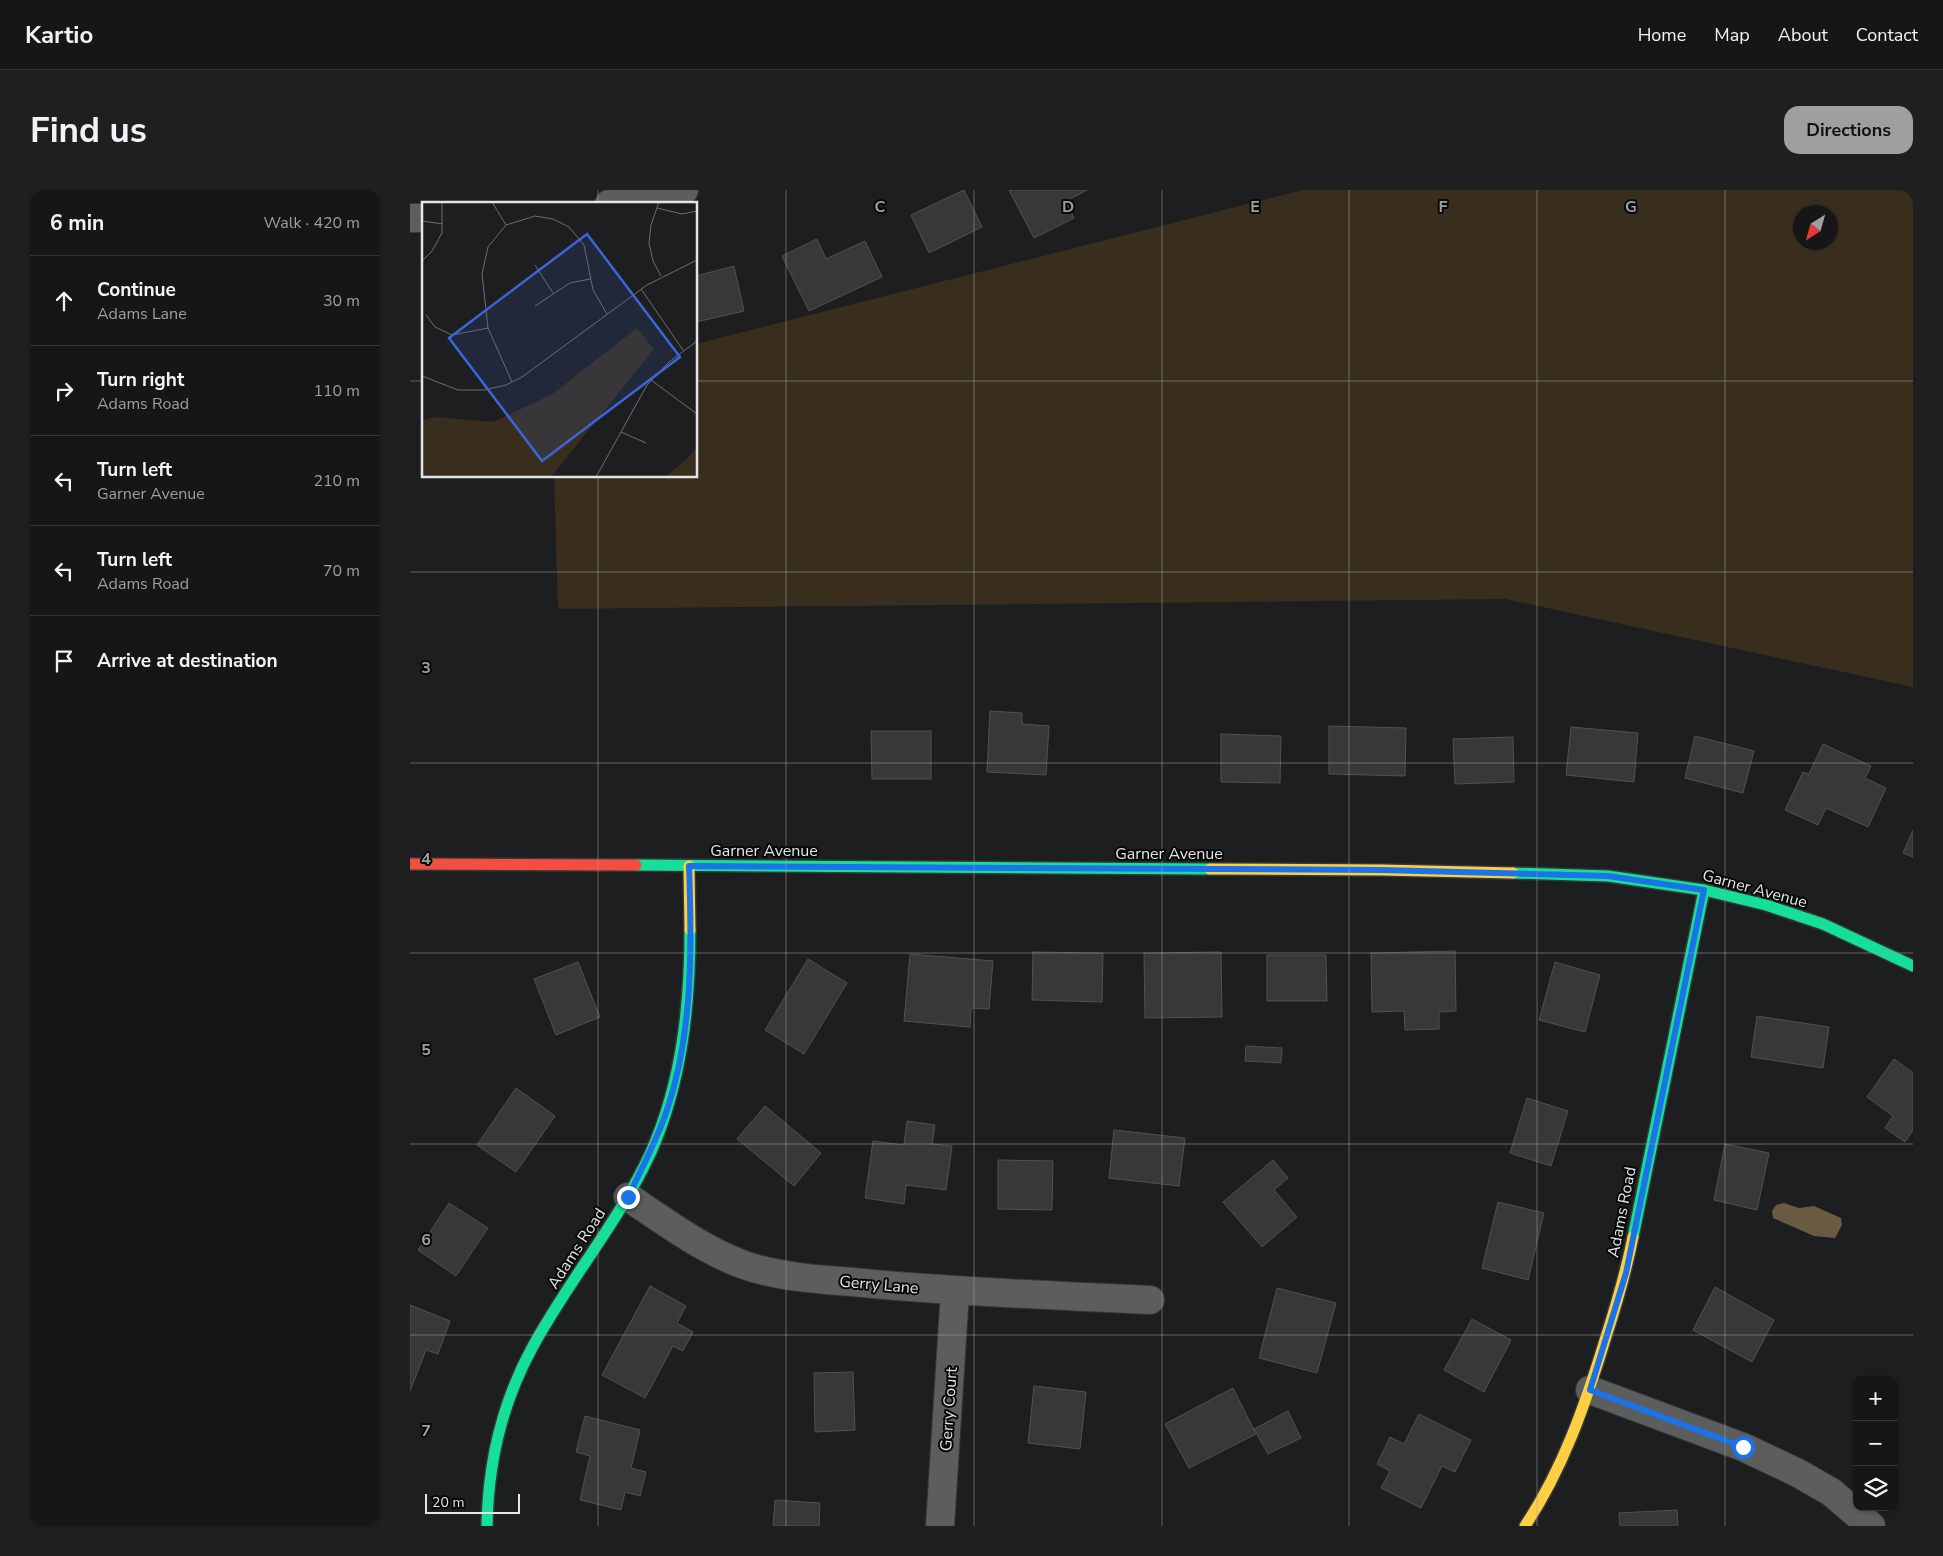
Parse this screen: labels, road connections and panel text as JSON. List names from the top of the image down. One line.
{"streets":{"street":["Garner Avenue","Adams Road","Gerry Lane","Gerry Court"]},"crossings":[["Garner Avenue","Adams Road"],["Adams Road","Gerry Lane"],["Gerry Lane","Gerry Court"]],"scale_bar":"20 m","north":"bottom left","page":{"header":"Kartio","nav":["Home","Map","About","Contact"],"buttons":"Directions","title":"Find us","heading":["6 min","Walk · 420 m"],"list":[["Continue","Adams Lane","30 m"],["Turn right","Adams Road","110 m"],["Turn left","Garner Avenue","210 m"],["Turn left","Adams Road","70 m"],"Arrive at destination"],"map_buttons":["+","−"],"scale":"20 m"},"grid":{"columns":["C","D","E","F","G"],"rows":["3","4","5","6","7"]}}
